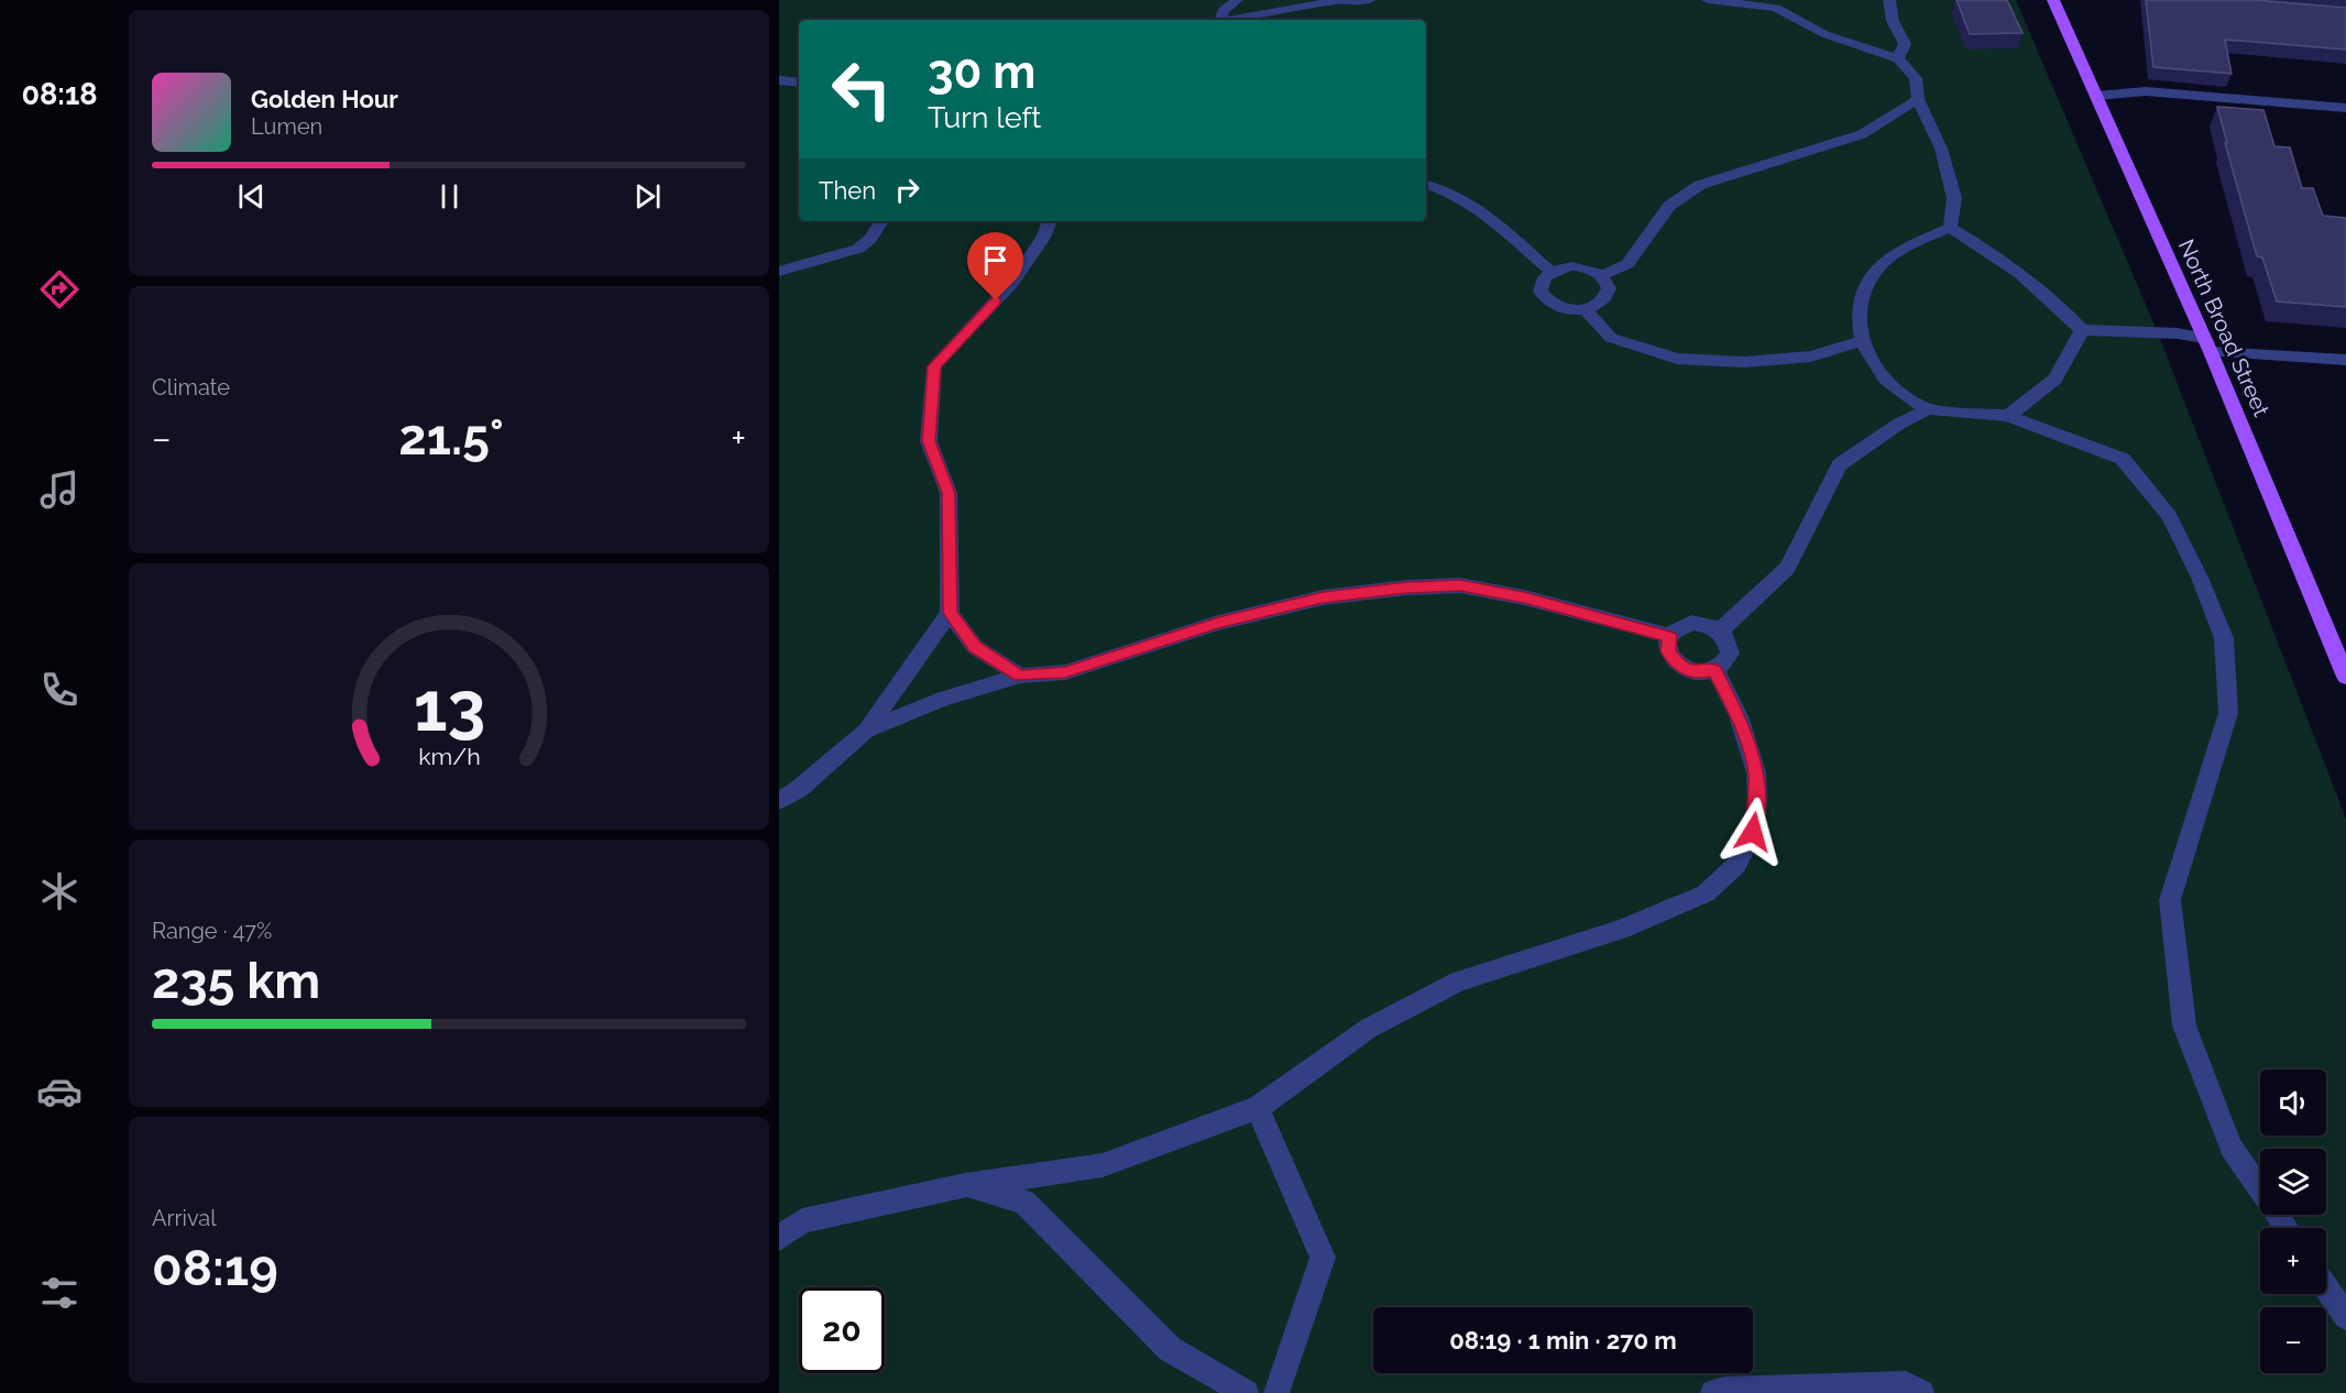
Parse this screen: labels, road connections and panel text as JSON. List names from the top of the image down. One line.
{"streets":{"main road":["North Broad Street"]},"page":{"tabs":"08:18","turn":["30 m","Turn left"],"song":["Golden Hour","Lumen"],"then":"Then","tile":["Climate",["Range · 47%","235 km"],["Arrival","08:19"]],"heat":["−","21.5°","+"],"map_buttons":["+","−"],"limit":"20","trip":"08:19 · 1 min · 270 m","gauge":["13","km/h"]}}
